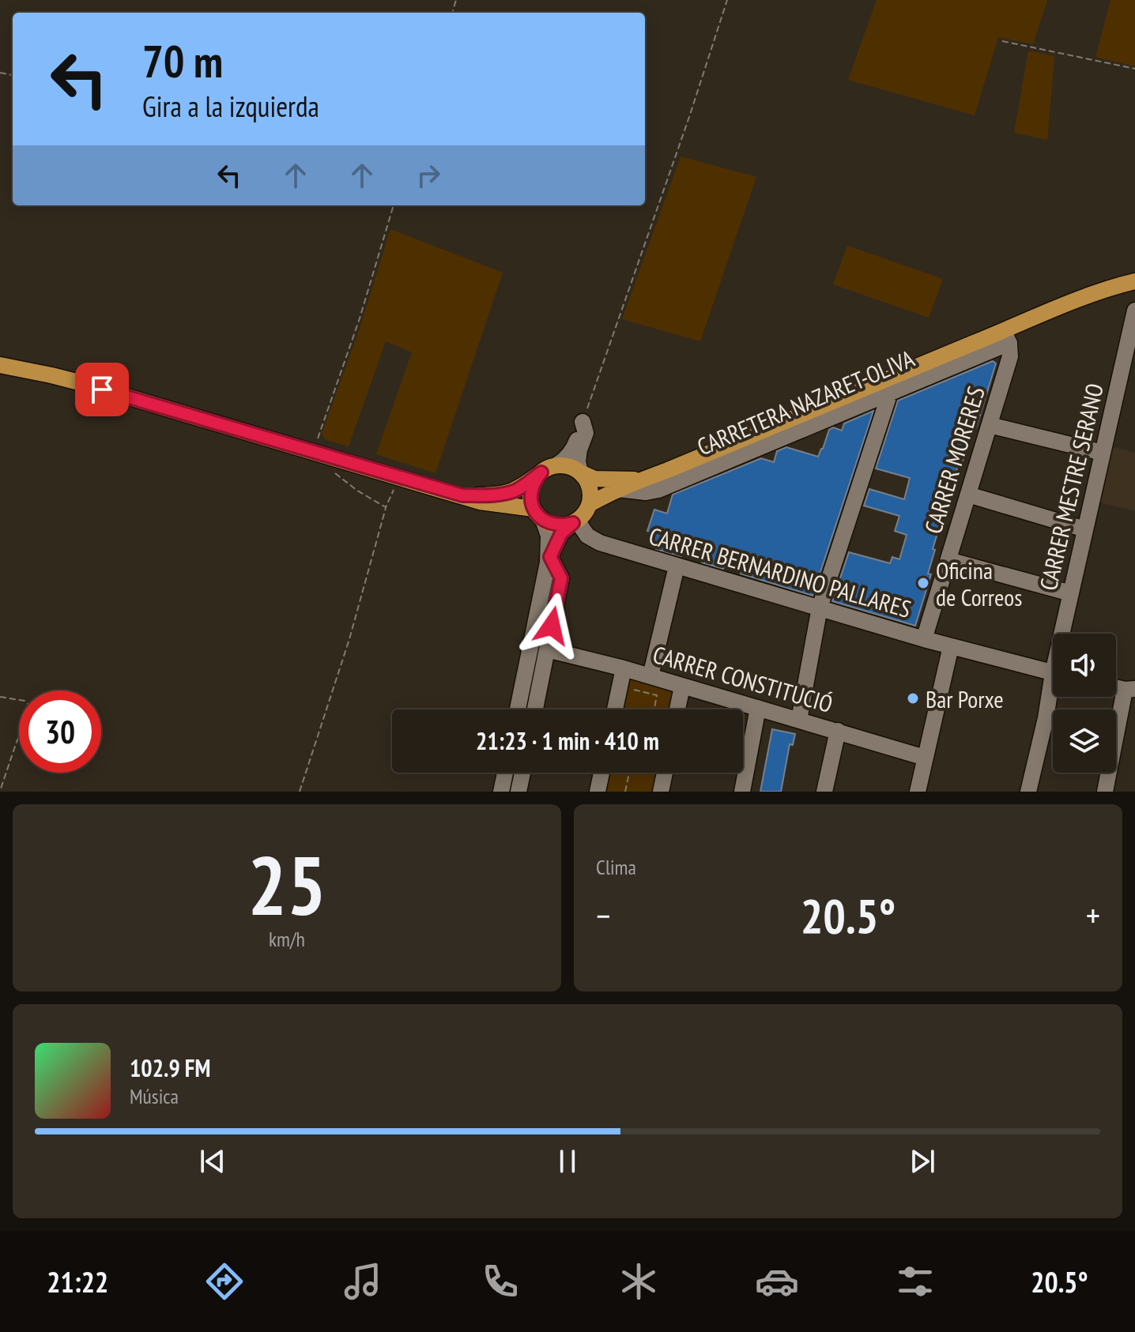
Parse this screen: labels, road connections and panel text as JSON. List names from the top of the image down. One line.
{"streets":{"street":["CARRETERA NAZARET-OLIVA","CARRER MORERES","CARRER MESTRE SERANO","CARRER BERNARDINO PALLARES","CARRER CONSTITUCIÓ"]},"crossings":[["CARRER MORERES","CARRER BERNARDINO PALLARES"]],"places":["Oficina de Correos","Bar Porxe"],"page":{"turn":["70 m","Gira a la izquierda"],"limit":"30","trip":"21:23 · 1 min · 410 m","tile":[["25","km/h"],"Clima"],"heat":["−","20.5°","+"],"song":["102.9 FM","Música"],"tabs":["21:22","20.5°"]}}
